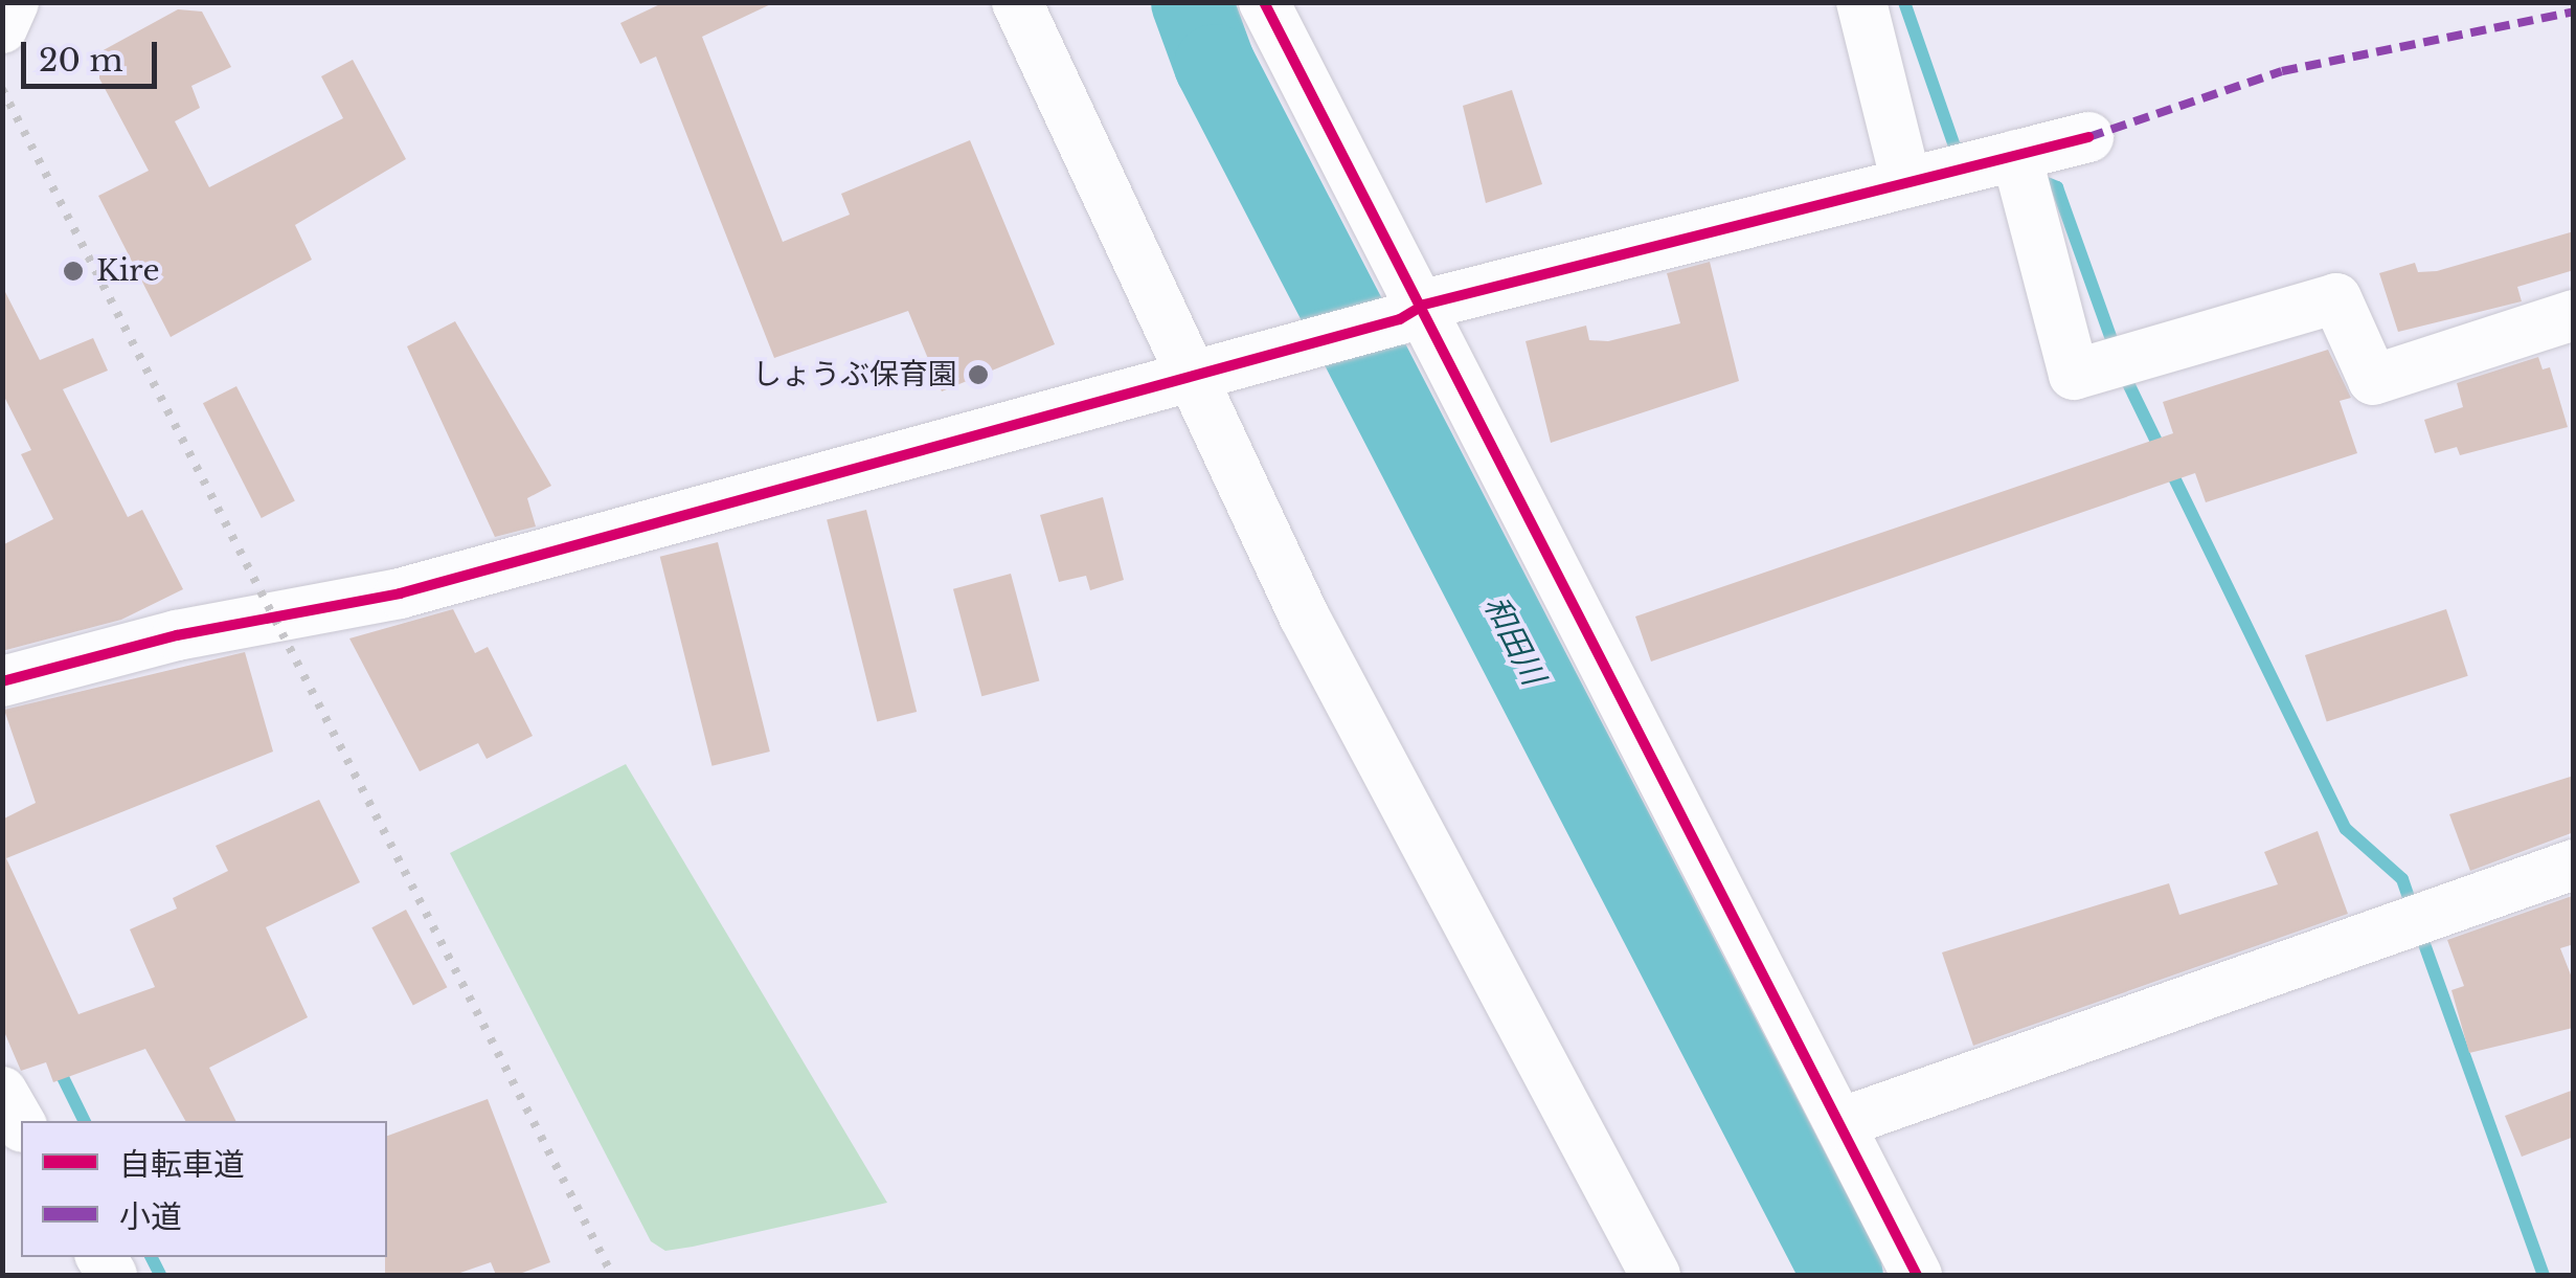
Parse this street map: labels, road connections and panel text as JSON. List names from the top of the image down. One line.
{"water":["和田川"],"places":["Kire","しょうぶ保育園"],"legend":["自転車道","小道"],"scale_bar":"20 m"}
